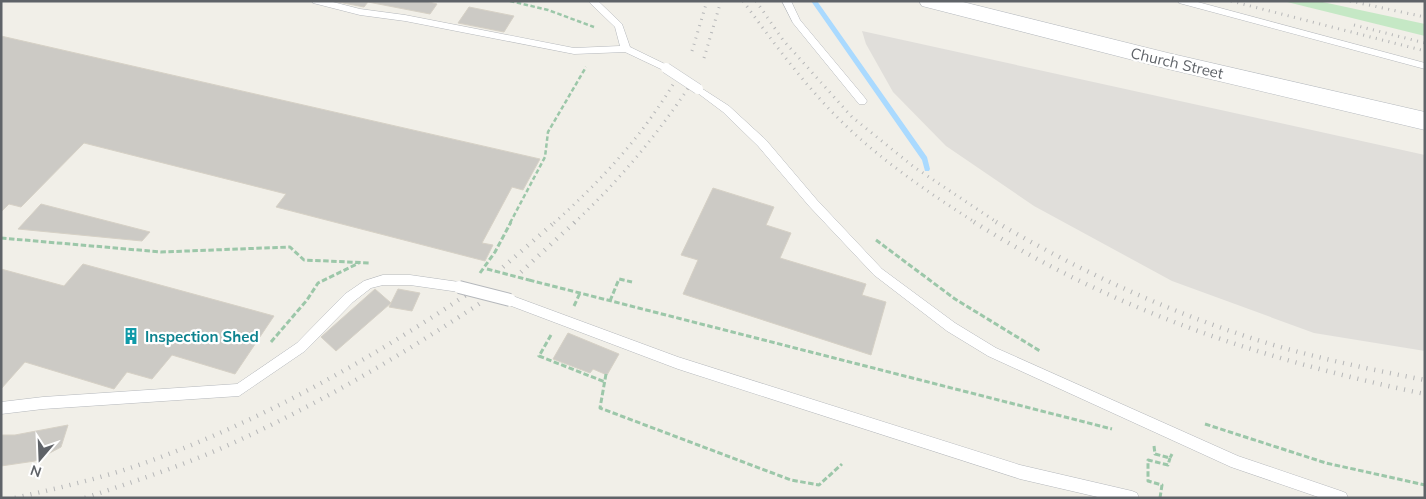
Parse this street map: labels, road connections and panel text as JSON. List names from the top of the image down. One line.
{"streets":{"main road":["Church Street"]},"places":{"building":["Inspection Shed"]},"north":"bottom"}
